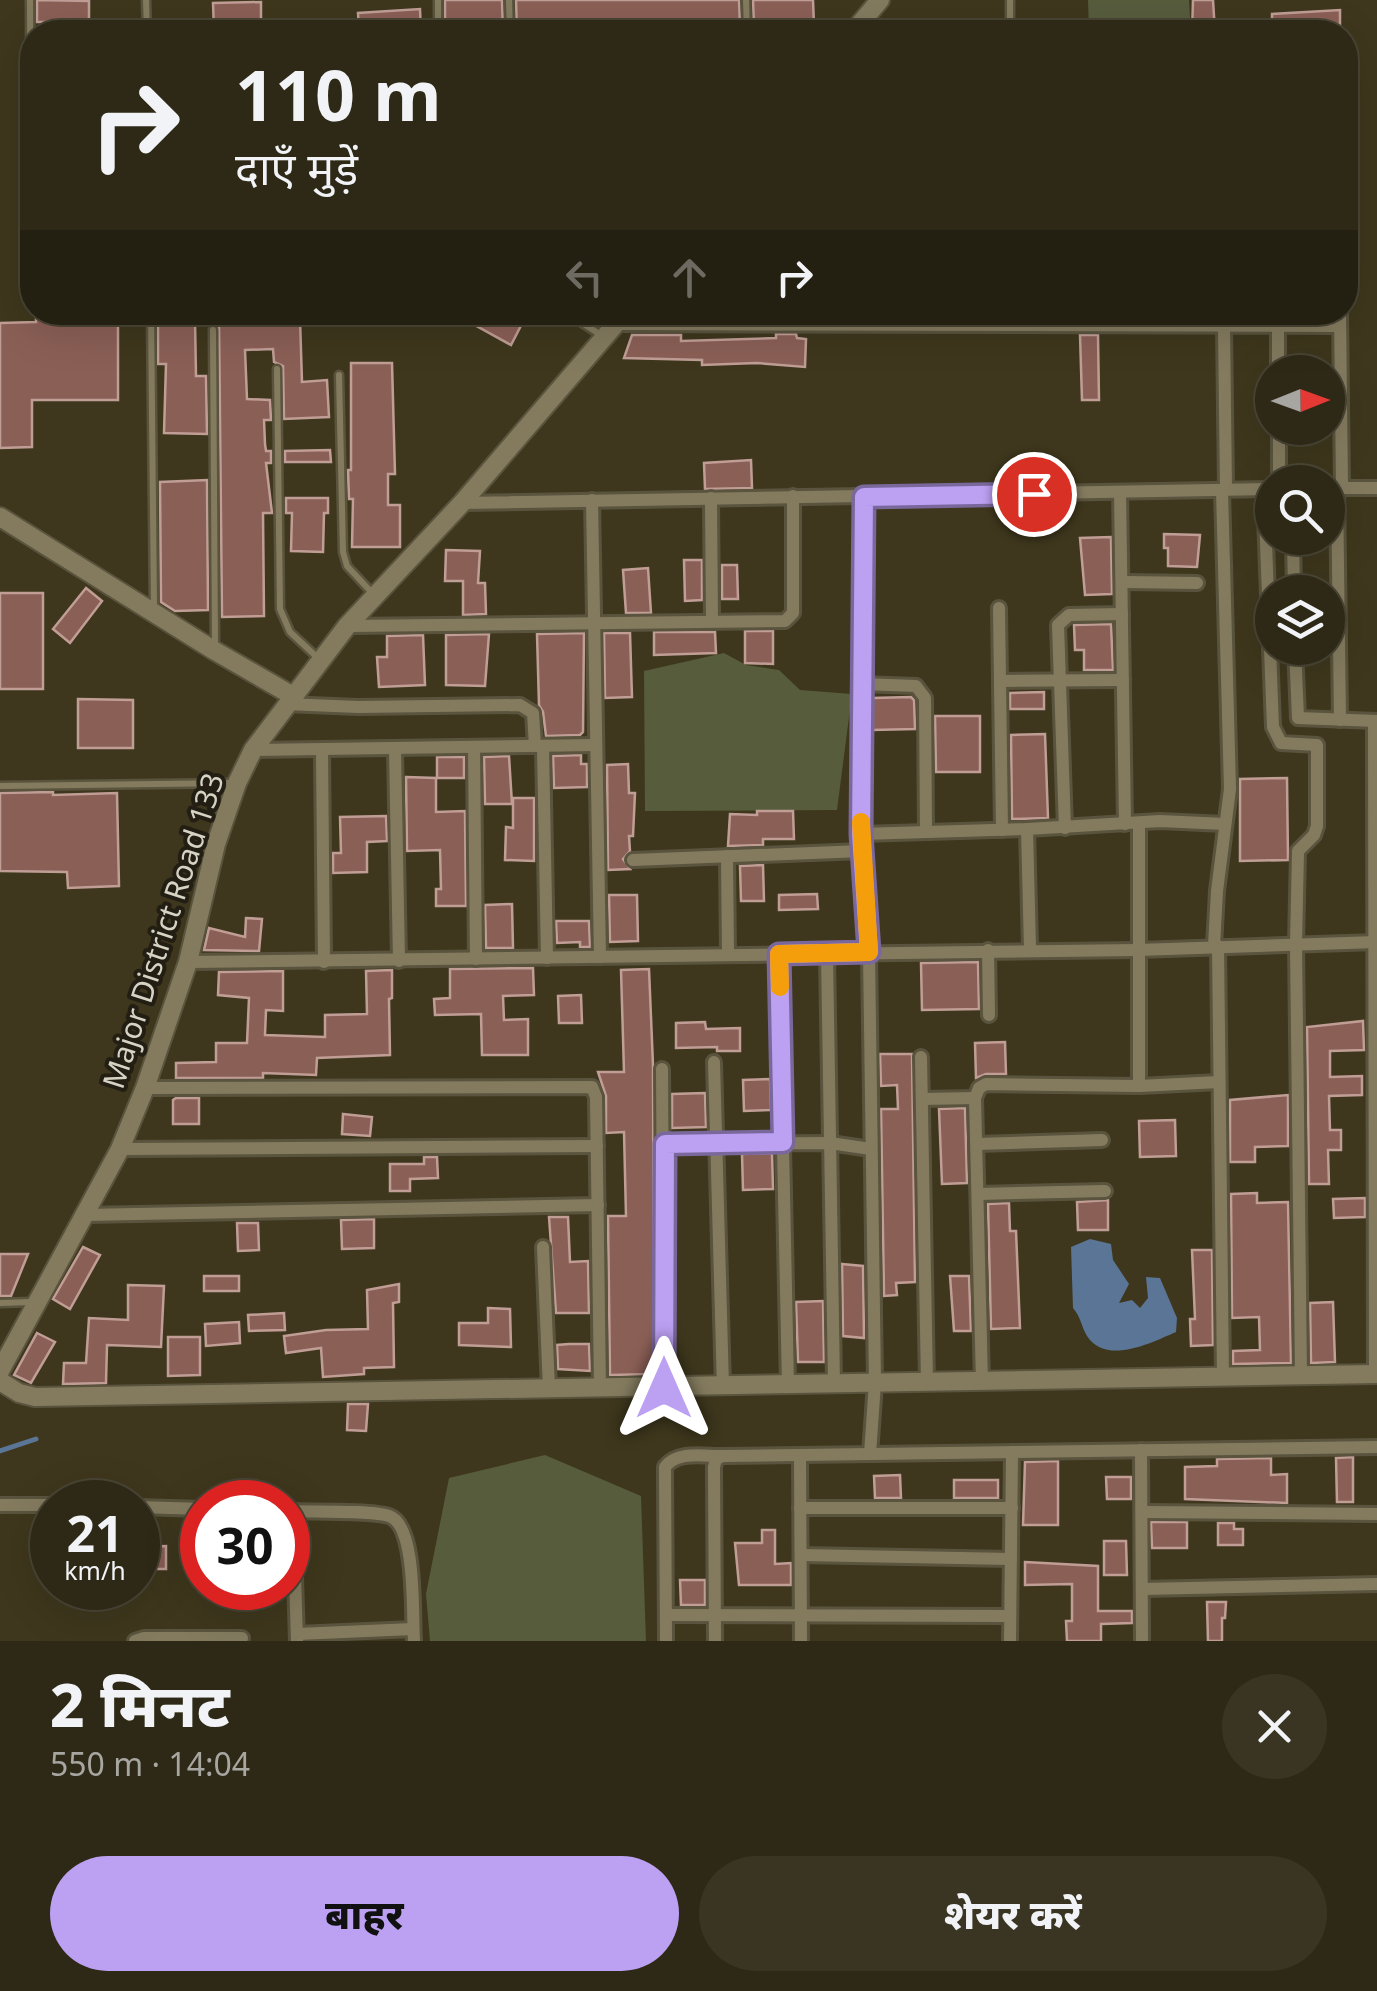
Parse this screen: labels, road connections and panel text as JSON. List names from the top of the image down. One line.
{"streets":{"street":["Major District Road 133"]},"north":"right","page":{"turn":["110 m","दाएँ मुड़ें"],"speed":"21 km/h","limit":"30","heading":["2 मिनट","550 m · 14:04"],"buttons":["बाहर","शेयर करें"]}}
